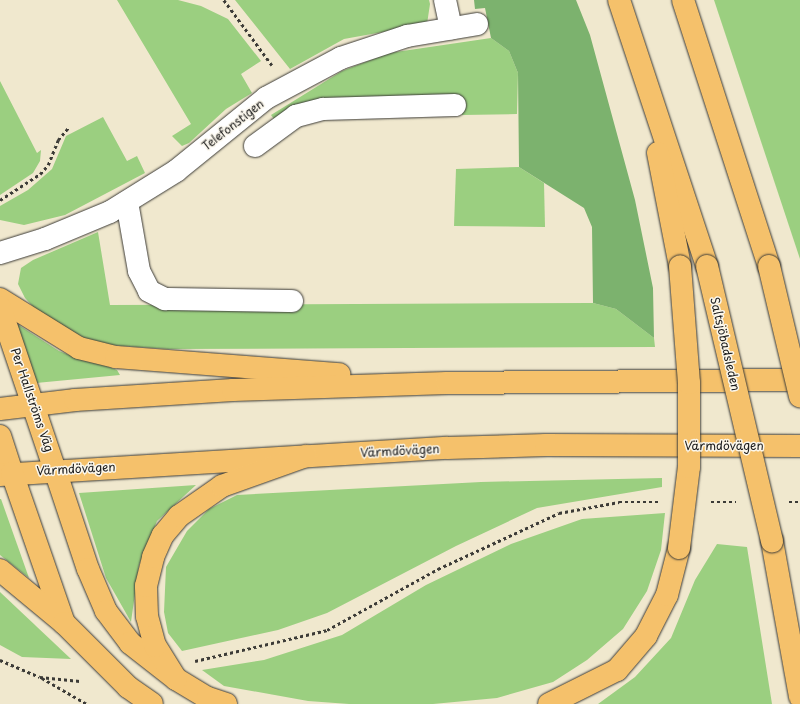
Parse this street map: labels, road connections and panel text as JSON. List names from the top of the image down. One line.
{"streets":{"main road":["Saltsjöbadsleden","Per Hallströms Väg","Värmdövägen"],"street":["Telefonstigen"]},"crossings":[["Per Hallströms Väg","Värmdövägen"]]}
